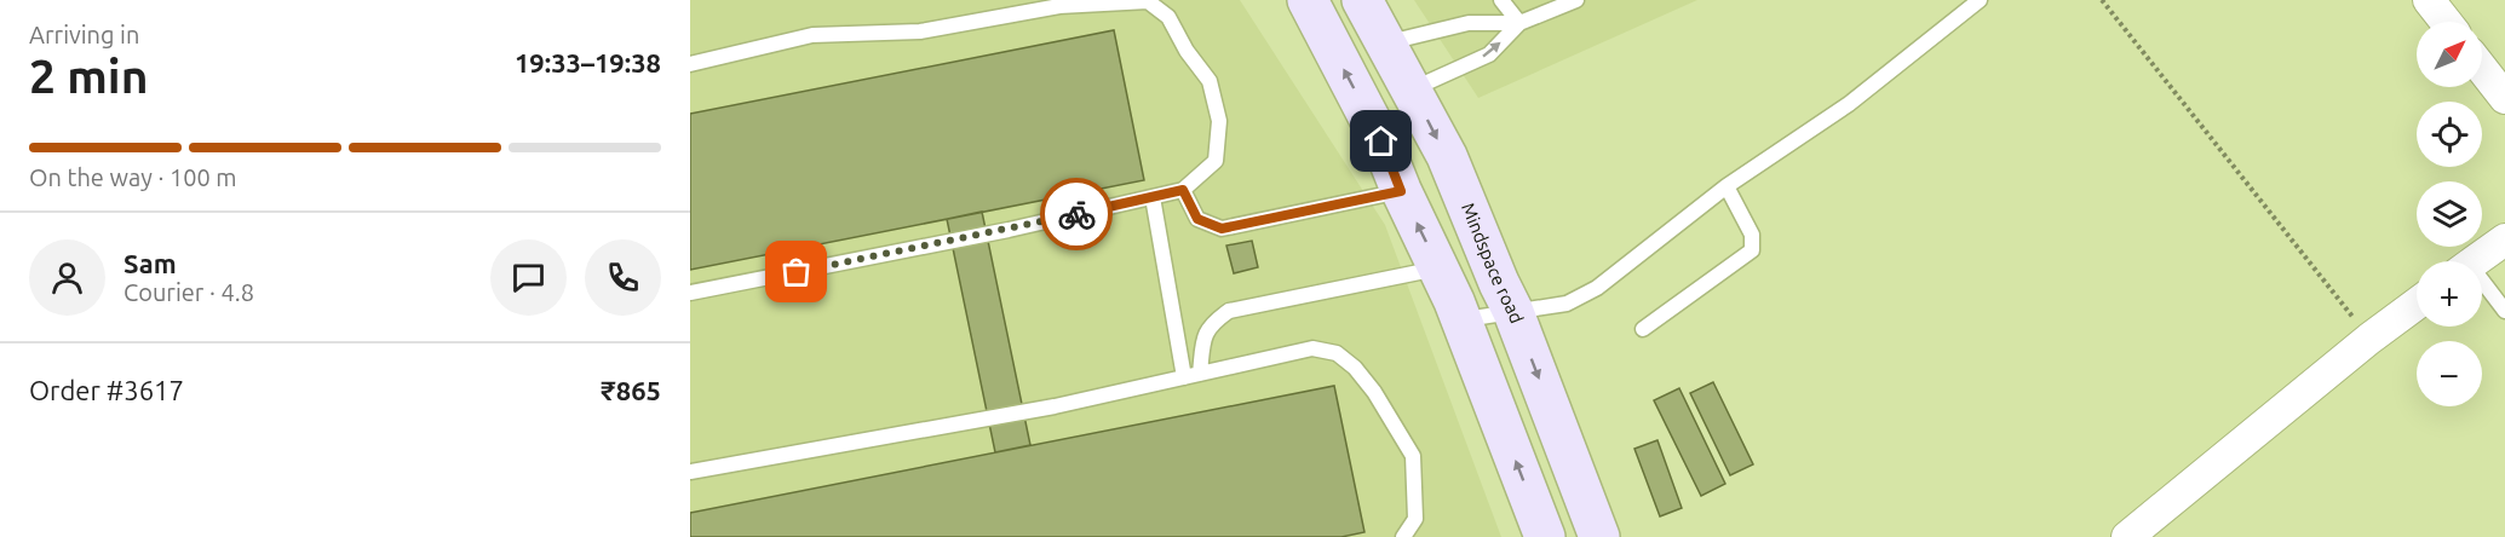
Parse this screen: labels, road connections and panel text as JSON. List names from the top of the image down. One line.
{"streets":{"main road":["Mindspace road"]},"north":"top right","page":{"heading":["2 min","Arriving in","19:33–19:38"],"panel":["Sam","Courier · 4.8","Order #3617","₹865"],"map_buttons":["+","−"],"bar":"On the way · 100 m"}}
